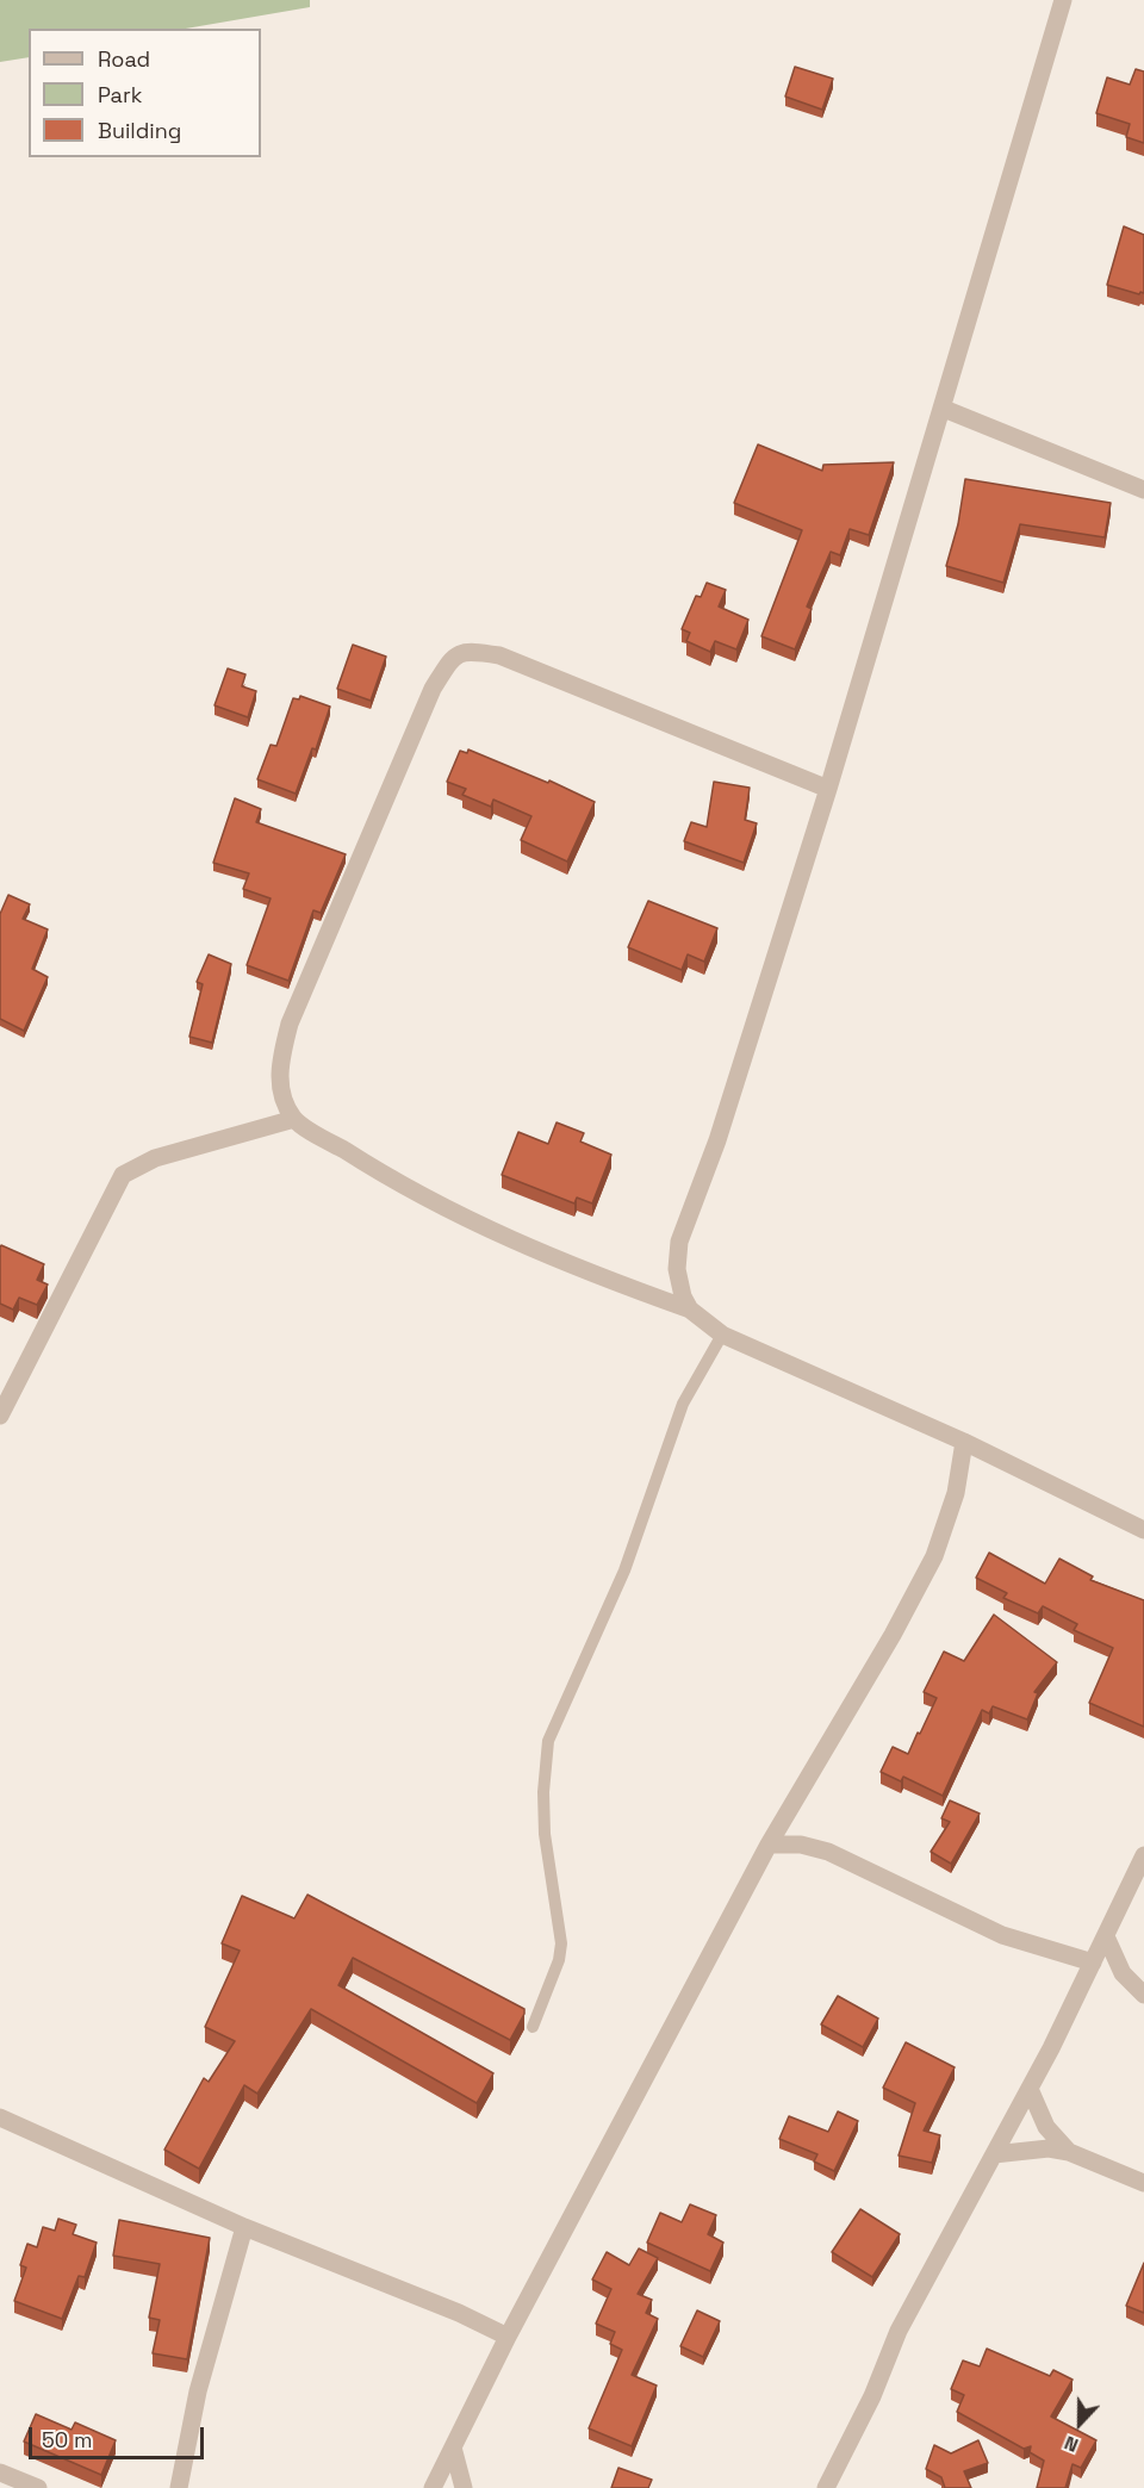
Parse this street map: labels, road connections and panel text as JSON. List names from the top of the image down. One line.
{"legend":["Road","Park","Building"],"scale_bar":"50 m","north":"bottom"}
